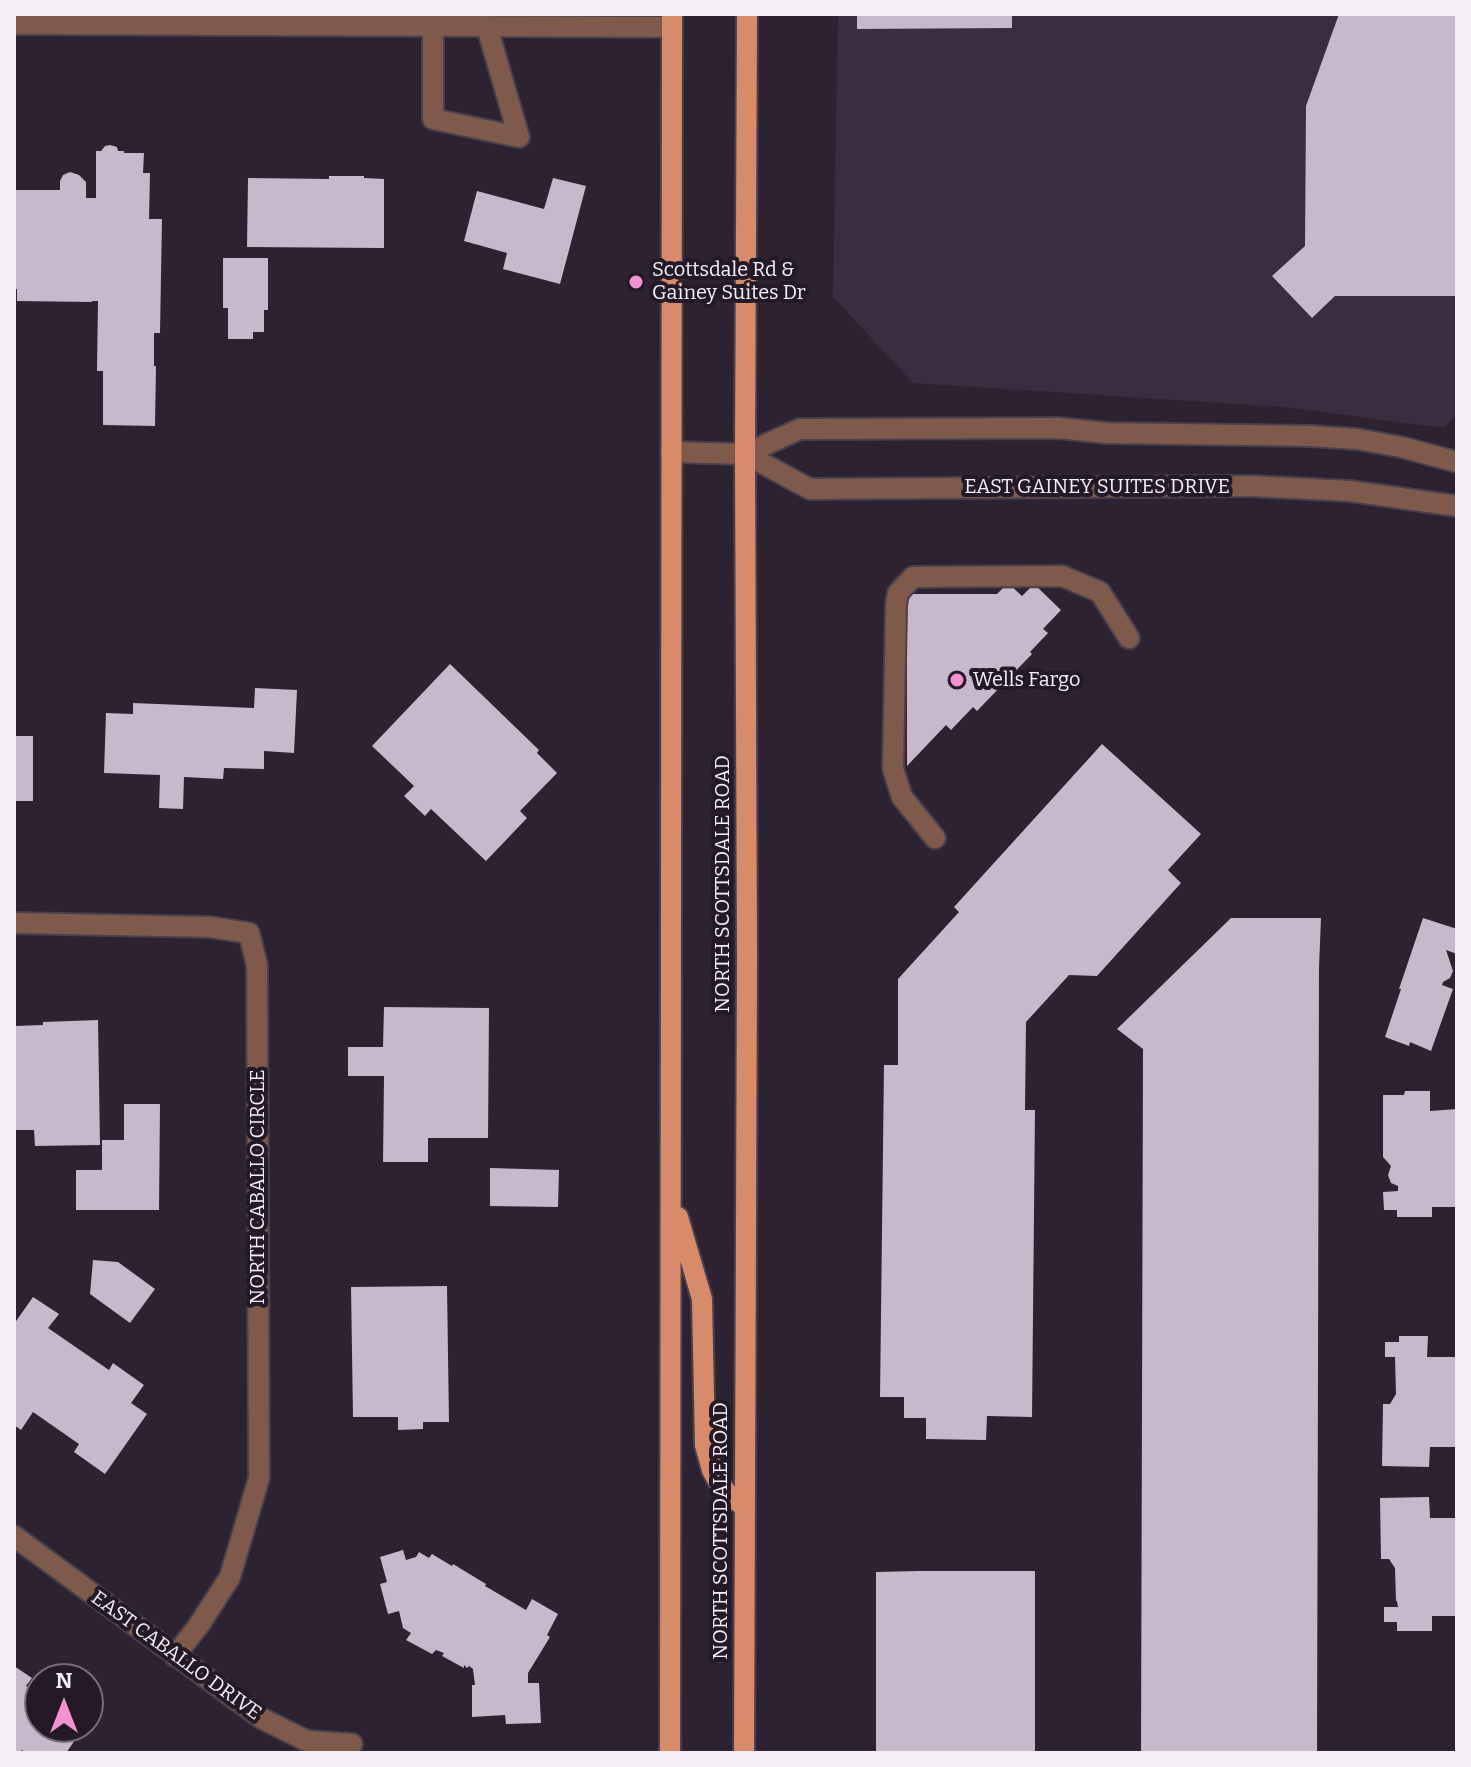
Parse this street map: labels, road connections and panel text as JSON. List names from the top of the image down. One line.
{"streets":{"main road":["NORTH SCOTTSDALE ROAD"],"street":["EAST GAINEY SUITES DRIVE","NORTH CABALLO CIRCLE","EAST CABALLO DRIVE"]},"crossings":[["EAST GAINEY SUITES DRIVE","NORTH SCOTTSDALE ROAD"],["NORTH CABALLO CIRCLE","EAST CABALLO DRIVE"]],"places":["Scottsdale Rd & Gainey Suites Dr","Wells Fargo"],"north":"top"}
